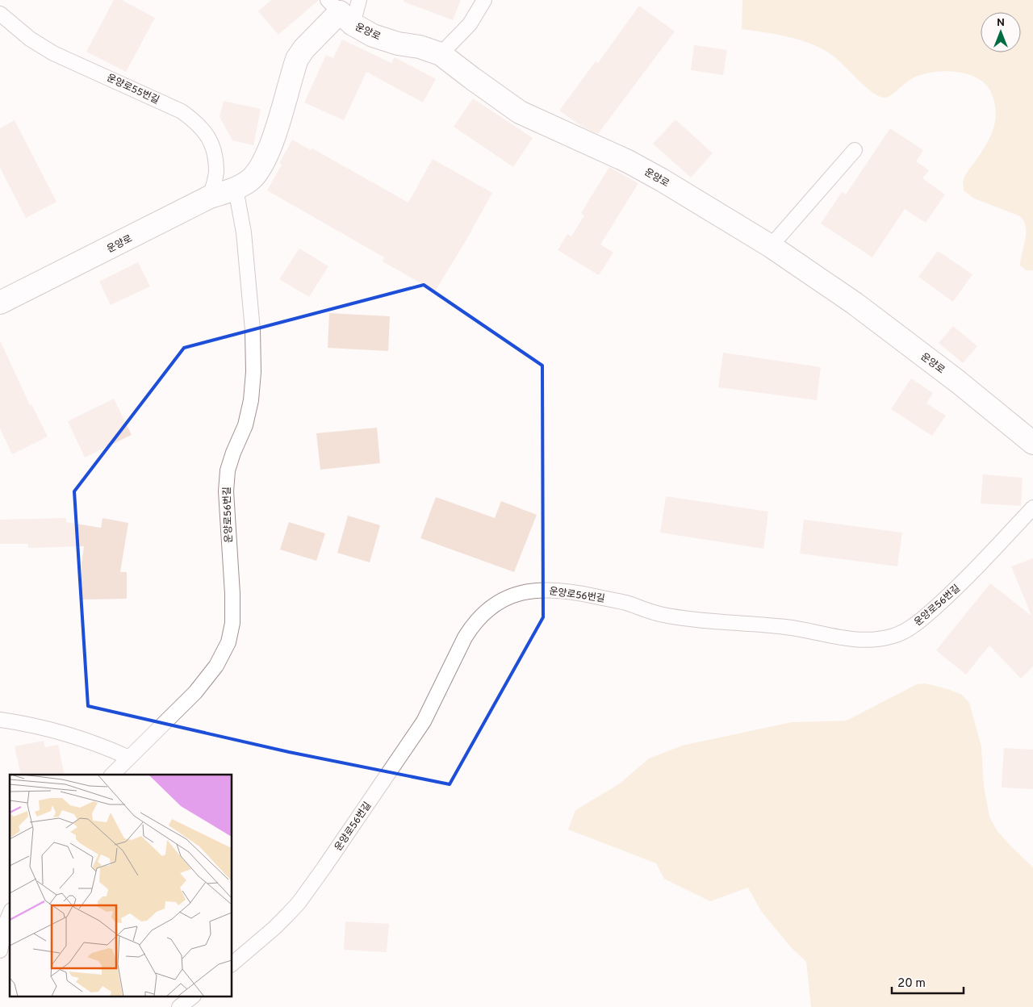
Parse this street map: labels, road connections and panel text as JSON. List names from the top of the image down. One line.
{"streets":{"street":["운양로"],"lane":["운양로55번길","운양로56번길"]},"crossings":[["운양로","운양로55번길"],["운양로","운양로56번길"]],"scale_bar":"20 m","north":"top"}
